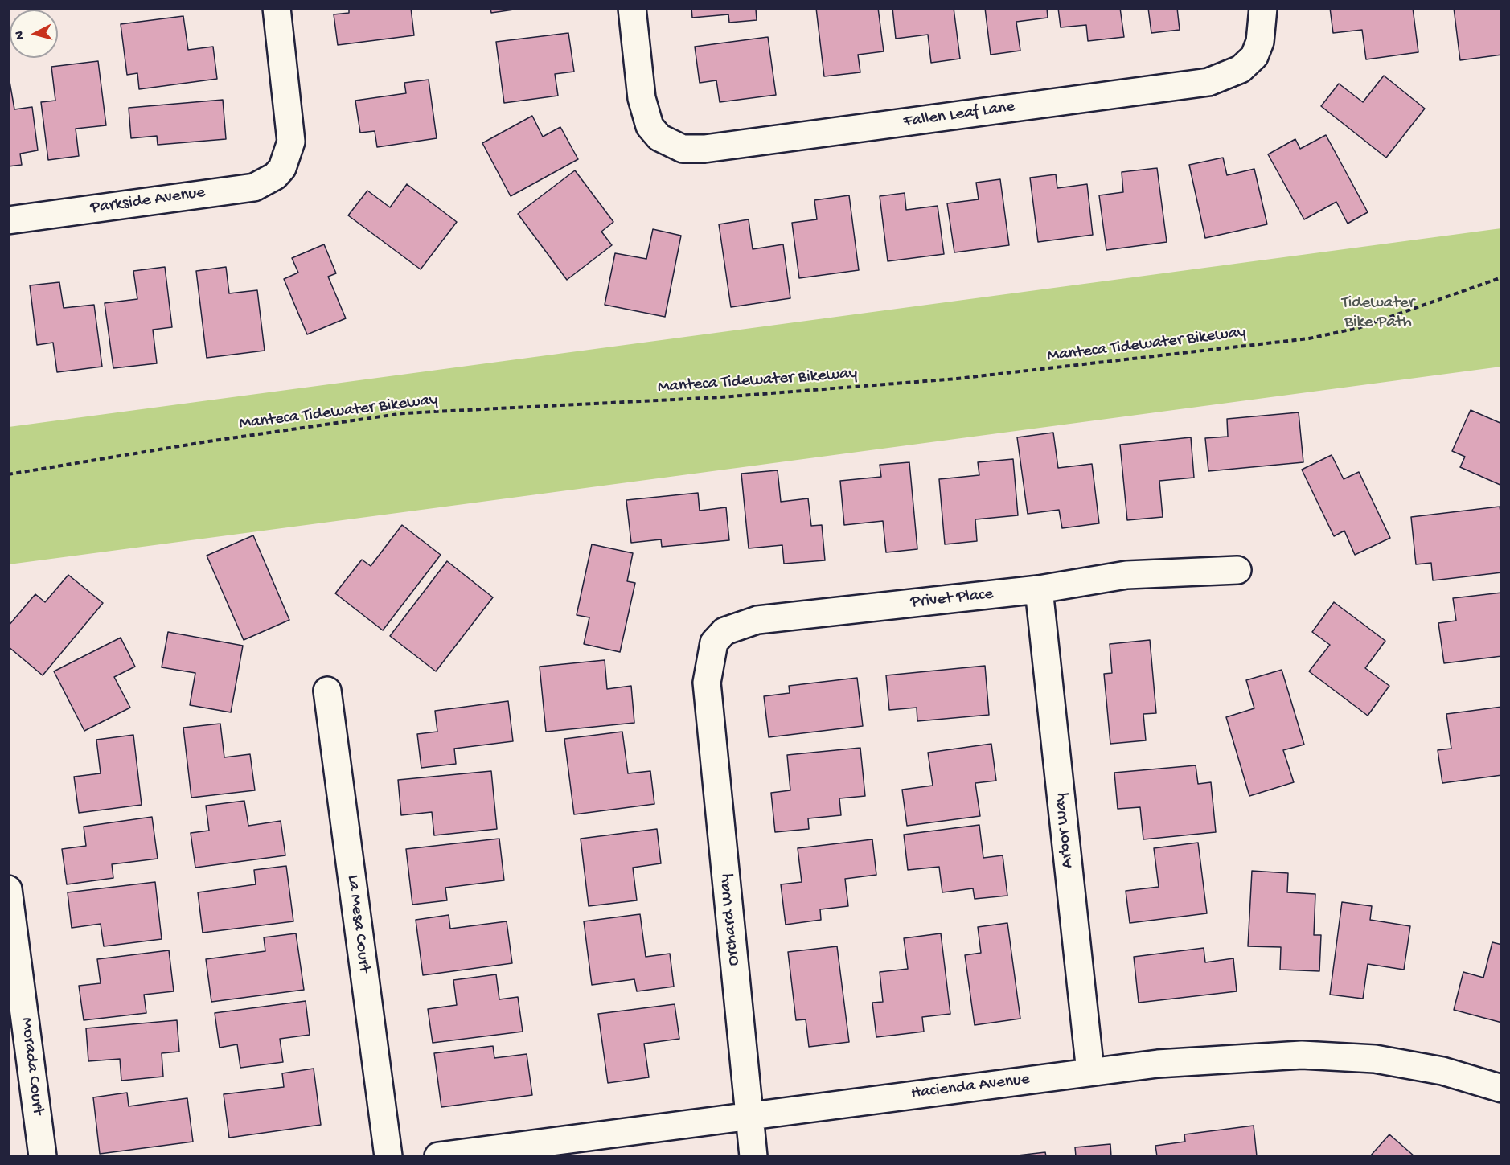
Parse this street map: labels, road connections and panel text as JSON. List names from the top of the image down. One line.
{"streets":{"street":["Fallen Leaf Lane","Parkside Avenue","Privet Place","Arbor Way","Orchard Way","La Mesa Court","Morada Court","Hacienda Avenue"],"path":["Manteca Tidewater Bikeway"]},"crossings":[["Privet Place","Arbor Way"],["Privet Place","Orchard Way"],["Arbor Way","Hacienda Avenue"],["Orchard Way","Hacienda Avenue"]],"parks":["Tidewater Bike Path"],"north":"left"}
